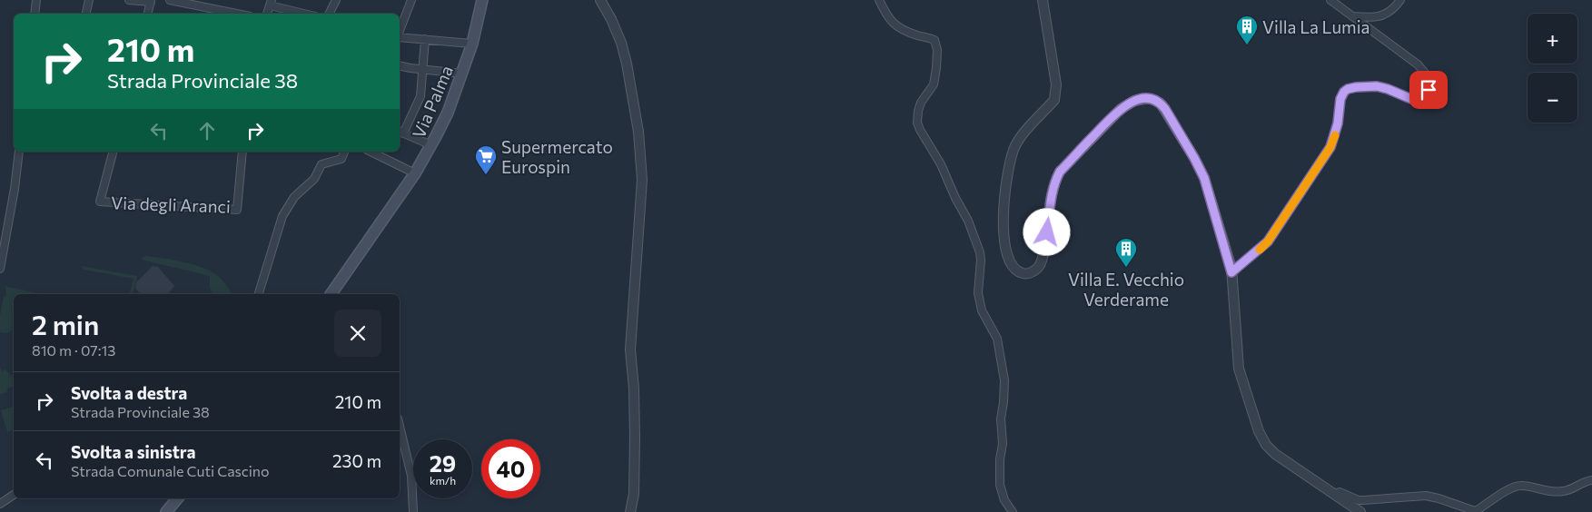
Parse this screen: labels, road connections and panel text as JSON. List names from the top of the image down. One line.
{"streets":{"main road":["Via Palma"],"street":["Via degli Aranci"]},"places":{"building":["Villa La Lumia","Villa E. Vecchio Verderame"],"supermarket":["Supermercato Eurospin"]},"page":{"map_buttons":["+","−"],"turn":["210 m","Strada Provinciale 38"],"heading":["2 min","810 m · 07:13"],"list":[{"name":"Svolta a destra","note":"Strada Provinciale 38","value":"210 m"},{"name":"Svolta a sinistra","note":"Strada Comunale Cuti Cascino","value":"230 m"}],"speed":"29 km/h","limit":"40"}}
